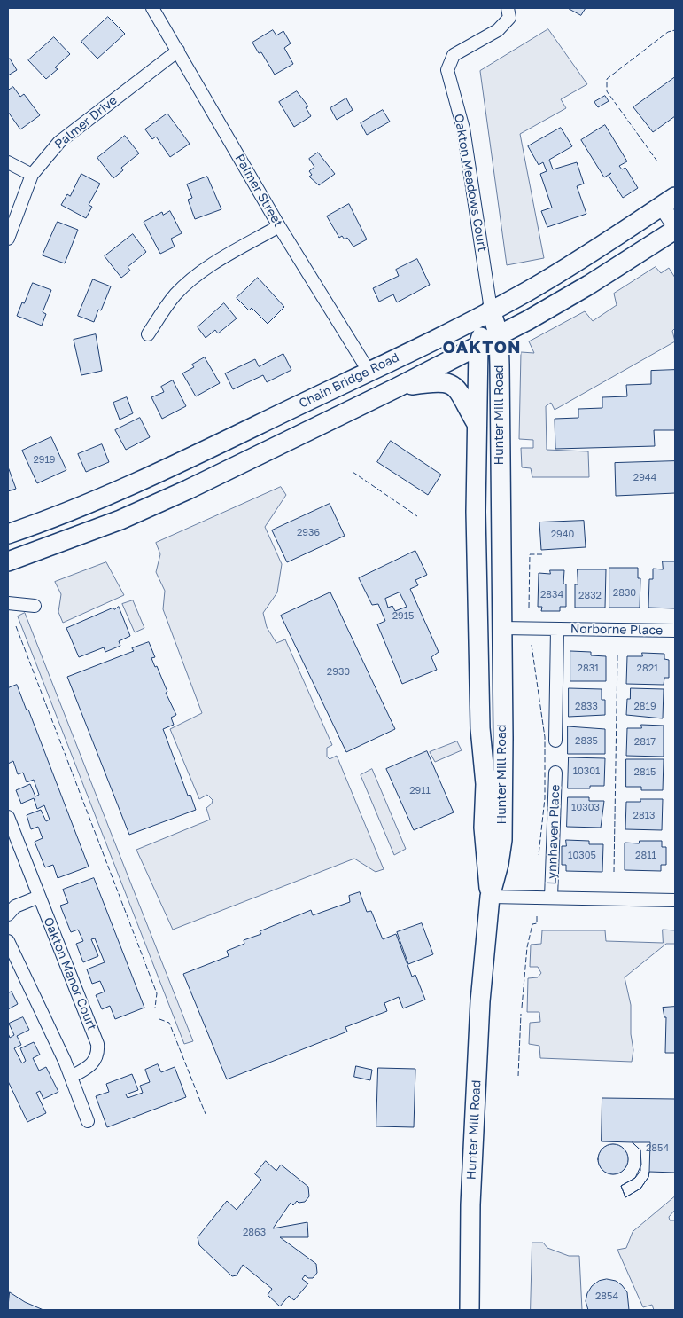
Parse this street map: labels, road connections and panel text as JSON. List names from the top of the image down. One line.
{"streets":{"main road":["Chain Bridge Road","Hunter Mill Road"],"street":["Palmer Drive","Oakton Meadows Court","Palmer Street","Norborne Place","Lynnhaven Place","Oakton Manor Court"]},"crossings":[["Palmer Drive","Palmer Street"],["Oakton Meadows Court","Chain Bridge Road"],["Oakton Meadows Court","Hunter Mill Road"],["Palmer Street","Chain Bridge Road"],["Chain Bridge Road","Hunter Mill Road"],["Hunter Mill Road","Norborne Place"],["Hunter Mill Road","Lynnhaven Place"]],"districts":["OAKTON"],"house_numbers":["2919","2944","2936","2940","2830","2834","2832","2915","2831","2821","2930","2833","2819","2835","2817","10301","2815","2911","10303","2813","10305","2811","2854","2863","2854"]}
